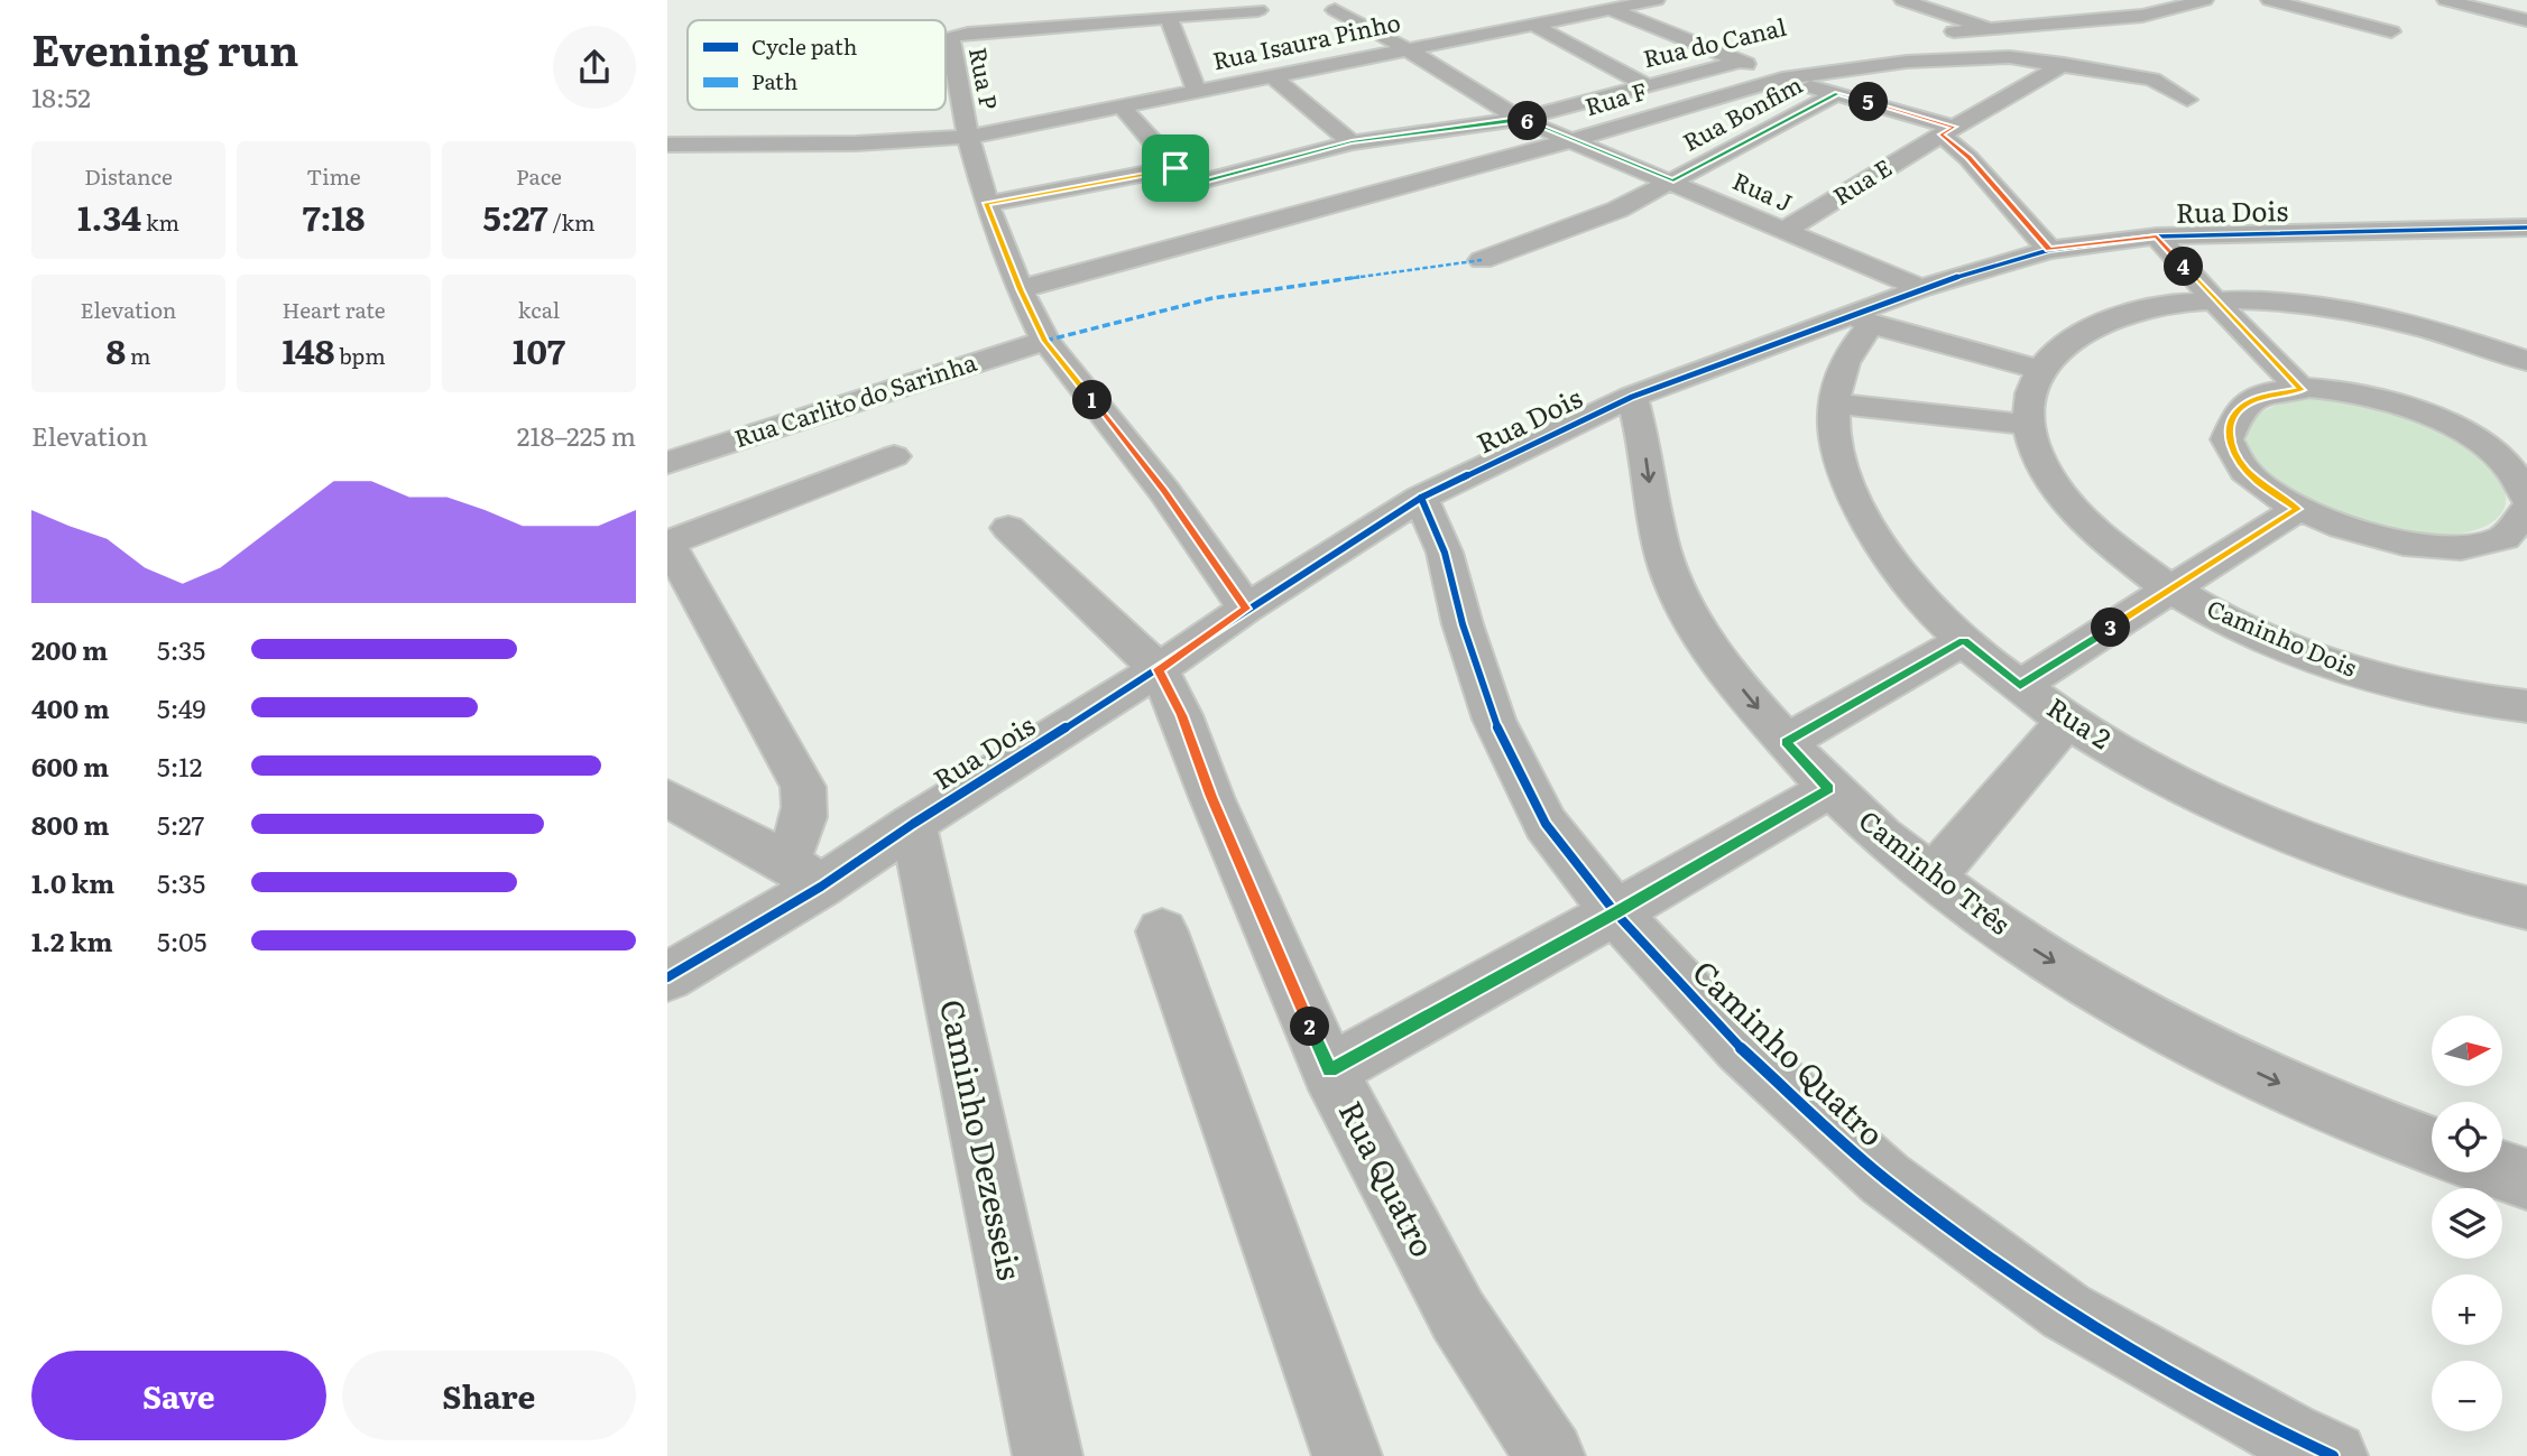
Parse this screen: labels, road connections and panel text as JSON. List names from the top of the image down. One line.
{"streets":{"street":["Rua Isaura Pinho","Rua do Canal","Rua P","Rua F","Rua Bonfim","Rua E","Rua J","Rua Dois","Rua Carlito do Sarinha","Caminho Dois","Rua 2","Caminho Três","Caminho Quatro","Caminho Dezesseis","Rua Quatro"]},"crossings":[["Rua Isaura Pinho","Rua P"],["Rua Isaura Pinho","Rua J"],["Rua do Canal","Rua J"],["Rua F","Rua E"],["Rua F","Rua J"],["Rua Bonfim","Rua J"],["Rua E","Rua J"],["Rua J","Rua Dois"],["Rua Dois","Rua 2"],["Rua Dois","Caminho Três"],["Rua Dois","Caminho Quatro"],["Rua Dois","Caminho Dezesseis"],["Rua Dois","Rua Quatro"]],"one_way":["Caminho Três"],"legend":["Cycle path","Path"],"north":"right","page":{"heading":["Evening run","18:52"],"pins":["5","6","4","1","3","2"],"stats":[["Distance","1.34 km"],["Time","7:18"],["Pace","5:27 /km"],["Elevation","8 m"],["Heart rate","148 bpm"],["kcal","107"]],"chart":["Elevation","218–225 m"],"list":[{"name":"200 m","note":"5:35"},{"name":"400 m","note":"5:49"},{"name":"600 m","note":"5:12"},{"name":"800 m","note":"5:27"},{"name":"1.0 km","note":"5:35"},{"name":"1.2 km","note":"5:05"}],"map_buttons":["+","−"],"buttons":["Save","Share"]}}
